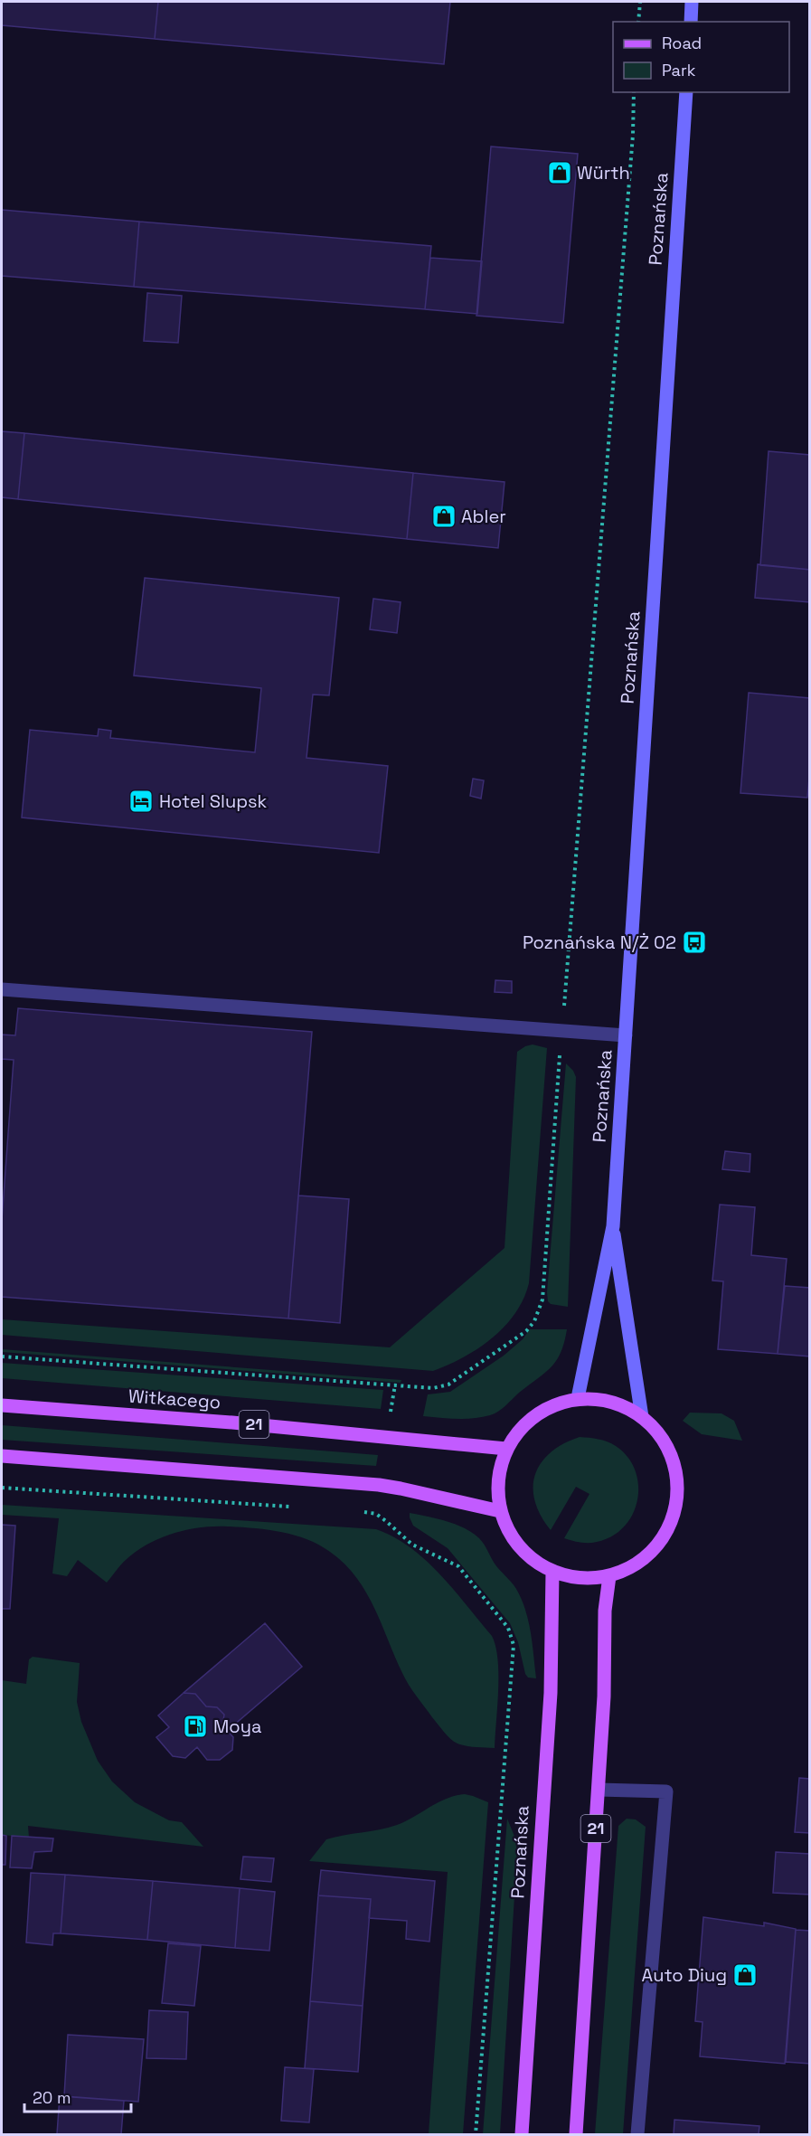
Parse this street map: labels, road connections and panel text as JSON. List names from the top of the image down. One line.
{"streets":{"main road":["Poznańska","Witkacego","21"]},"crossings":[["Poznańska","Witkacego"],["Poznańska","21"],["Witkacego","21"]],"places":{"shop":["Würth","Abler","Auto Diug"],"hotel":["Hotel Slupsk"],"bus stop":["Poznańska N/Ż 02"],"fuel station":["Moya"]},"legend":["Road","Park"],"scale_bar":"20 m"}
